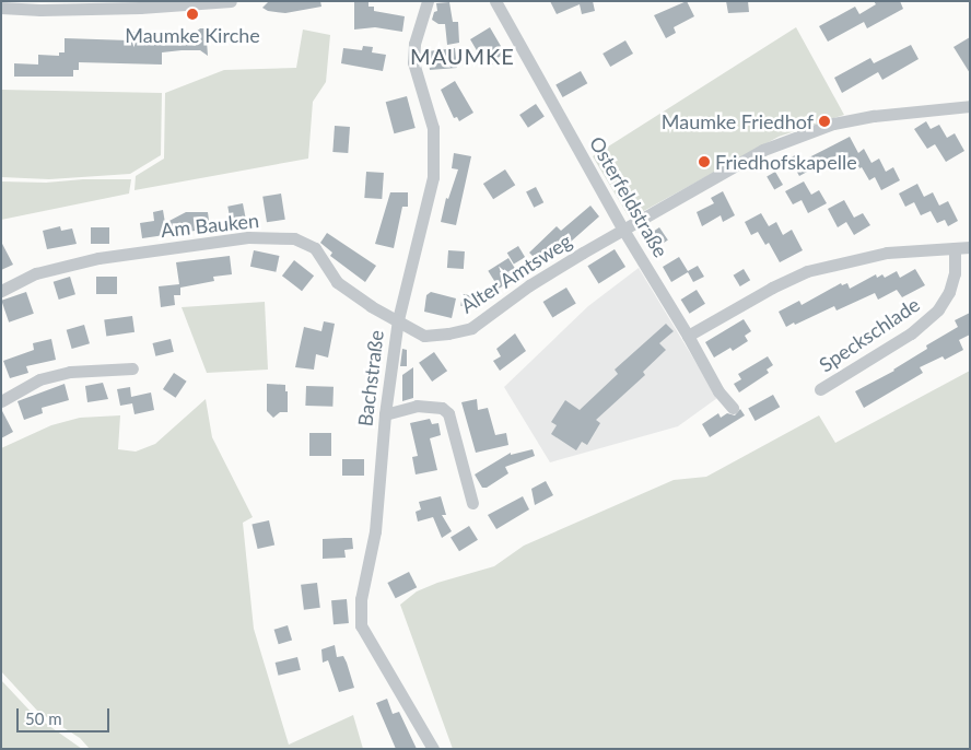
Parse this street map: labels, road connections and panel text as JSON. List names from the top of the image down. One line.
{"streets":{"street":["Osterfeldstraße","Am Bauken","Alter Amtsweg","Speckschlade","Bachstraße"]},"crossings":[["Osterfeldstraße","Alter Amtsweg"],["Am Bauken","Alter Amtsweg"],["Am Bauken","Bachstraße"],["Alter Amtsweg","Bachstraße"]],"districts":["MAUMKE"],"places":["Maumke Kirche","Maumke Friedhof","Friedhofskapelle"],"scale_bar":"50 m"}
